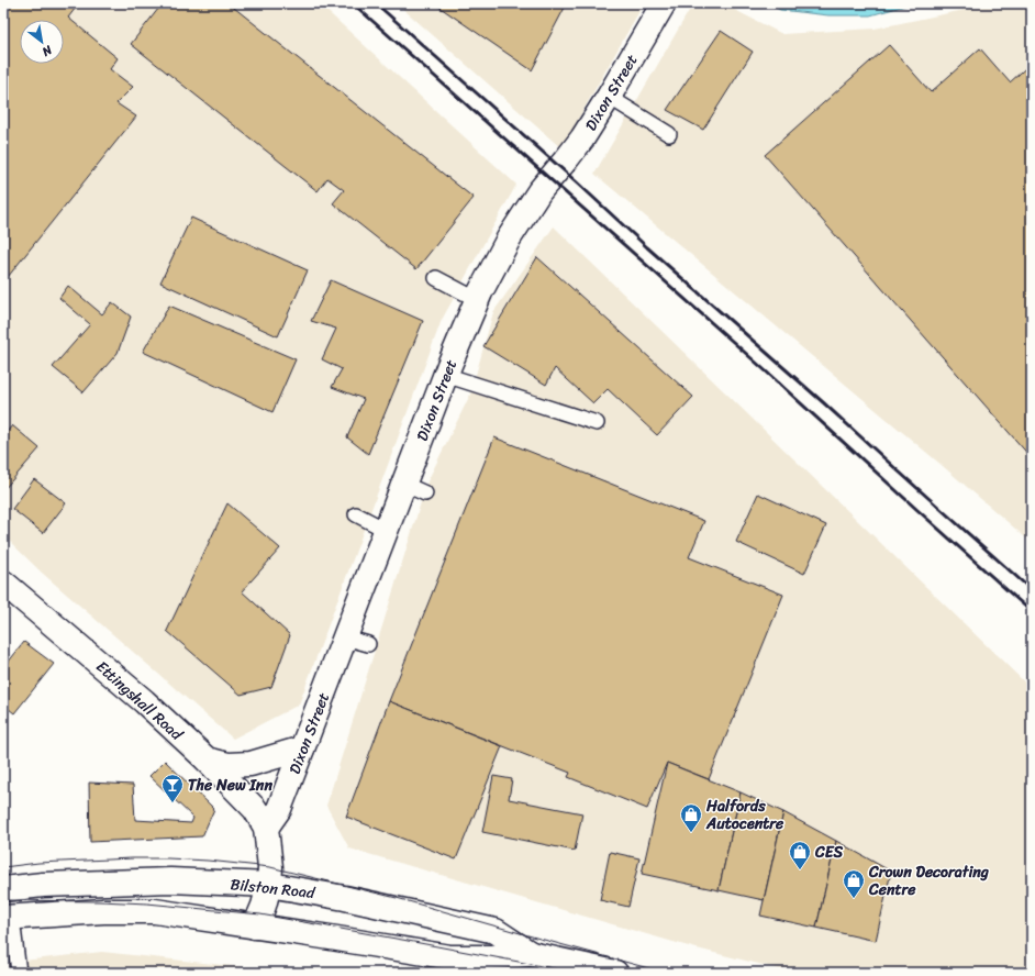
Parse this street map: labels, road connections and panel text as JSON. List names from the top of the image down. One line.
{"streets":{"main road":["Dixon Street","Ettingshall Road","Bilston Road"]},"crossings":[["Dixon Street","Ettingshall Road"]],"places":{"bar":["The New Inn"],"shop":["Halfords Autocentre","CES","Crown Decorating Centre"]},"north":"bottom right"}
